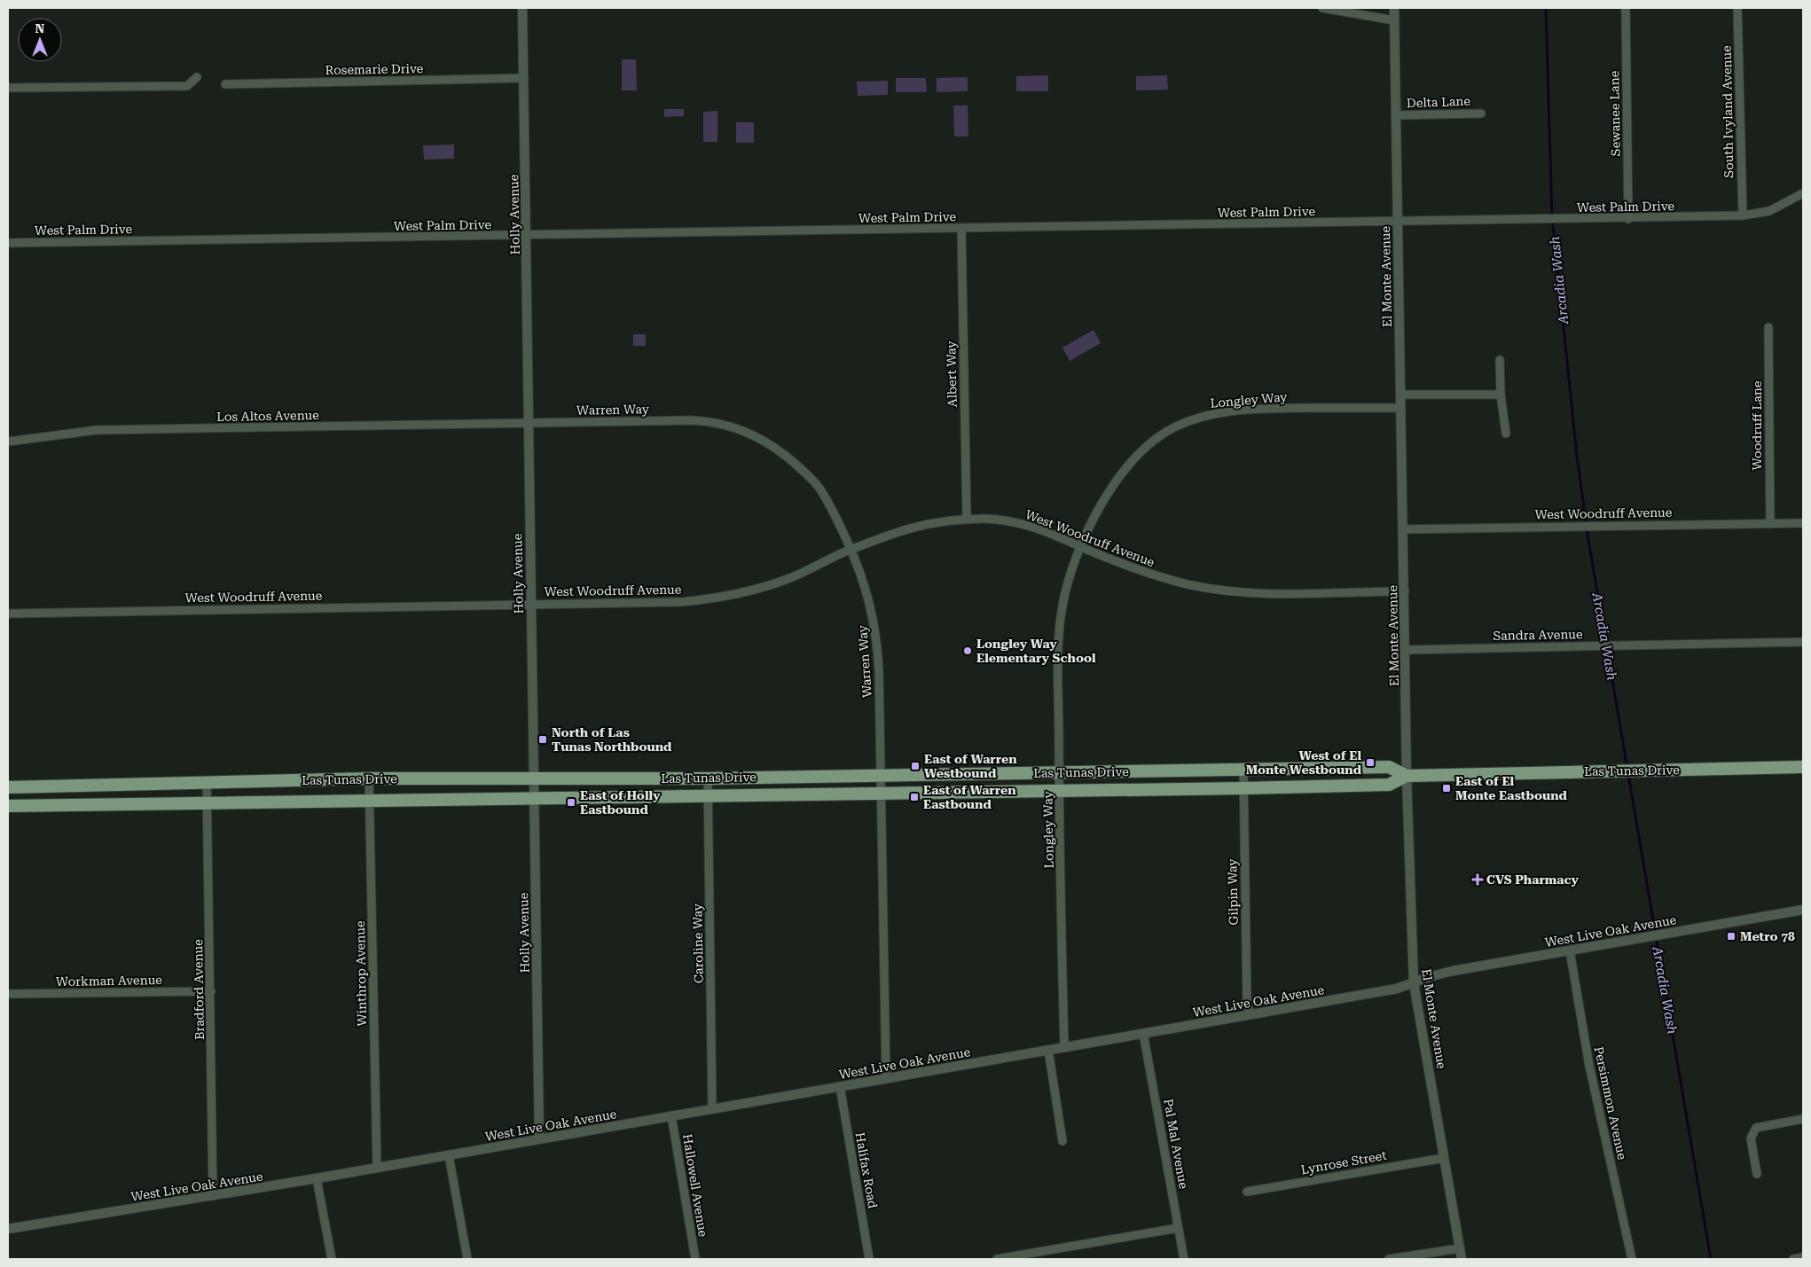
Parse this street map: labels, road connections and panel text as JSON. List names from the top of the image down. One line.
{"streets":{"main road":["Las Tunas Drive"],"street":["Rosemarie Drive","Delta Lane","South Ivyland Avenue","Sewanee Lane","West Palm Drive","Holly Avenue","El Monte Avenue","Albert Way","Longley Way","Warren Way","Los Altos Avenue","Woodruff Lane","West Woodruff Avenue","Sandra Avenue","Gilpin Way","West Live Oak Avenue","Caroline Way","Winthrop Avenue","Workman Avenue","Bradford Avenue","Persimmon Avenue","Pal Mal Avenue","Lynrose Street","Halifax Road","Hallowell Avenue"]},"crossings":[["Rosemarie Drive","Holly Avenue"],["Delta Lane","El Monte Avenue"],["South Ivyland Avenue","West Palm Drive"],["Sewanee Lane","West Palm Drive"],["West Palm Drive","Holly Avenue"],["West Palm Drive","El Monte Avenue"],["West Palm Drive","Albert Way"],["Holly Avenue","Warren Way"],["Holly Avenue","Los Altos Avenue"],["Holly Avenue","West Woodruff Avenue"],["Holly Avenue","Las Tunas Drive"],["Holly Avenue","West Live Oak Avenue"],["El Monte Avenue","Longley Way"],["El Monte Avenue","West Woodruff Avenue"],["El Monte Avenue","Sandra Avenue"],["El Monte Avenue","Las Tunas Drive"],["El Monte Avenue","West Live Oak Avenue"],["El Monte Avenue","Lynrose Street"],["Albert Way","West Woodruff Avenue"],["Longley Way","West Woodruff Avenue"],["Longley Way","Las Tunas Drive"],["Longley Way","West Live Oak Avenue"],["Warren Way","Los Altos Avenue"],["Warren Way","West Woodruff Avenue"],["Warren Way","Las Tunas Drive"],["Warren Way","West Live Oak Avenue"],["Woodruff Lane","West Woodruff Avenue"],["Las Tunas Drive","Gilpin Way"],["Las Tunas Drive","Caroline Way"],["Las Tunas Drive","Winthrop Avenue"],["Las Tunas Drive","Bradford Avenue"],["Gilpin Way","West Live Oak Avenue"],["West Live Oak Avenue","Caroline Way"],["West Live Oak Avenue","Winthrop Avenue"],["West Live Oak Avenue","Bradford Avenue"],["West Live Oak Avenue","Persimmon Avenue"],["West Live Oak Avenue","Pal Mal Avenue"],["West Live Oak Avenue","Halifax Road"],["West Live Oak Avenue","Hallowell Avenue"],["Workman Avenue","Bradford Avenue"]],"water":["Arcadia Wash"],"places":{"other":["Longley Way Elementary School"],"transit":["North of Las Tunas Northbound","West of El Monte Westbound","East of Warren Westbound","East of El Monte Eastbound","East of Warren Eastbound","East of Holly Eastbound","Metro 78"],"health":["CVS Pharmacy"]},"north":"top"}
